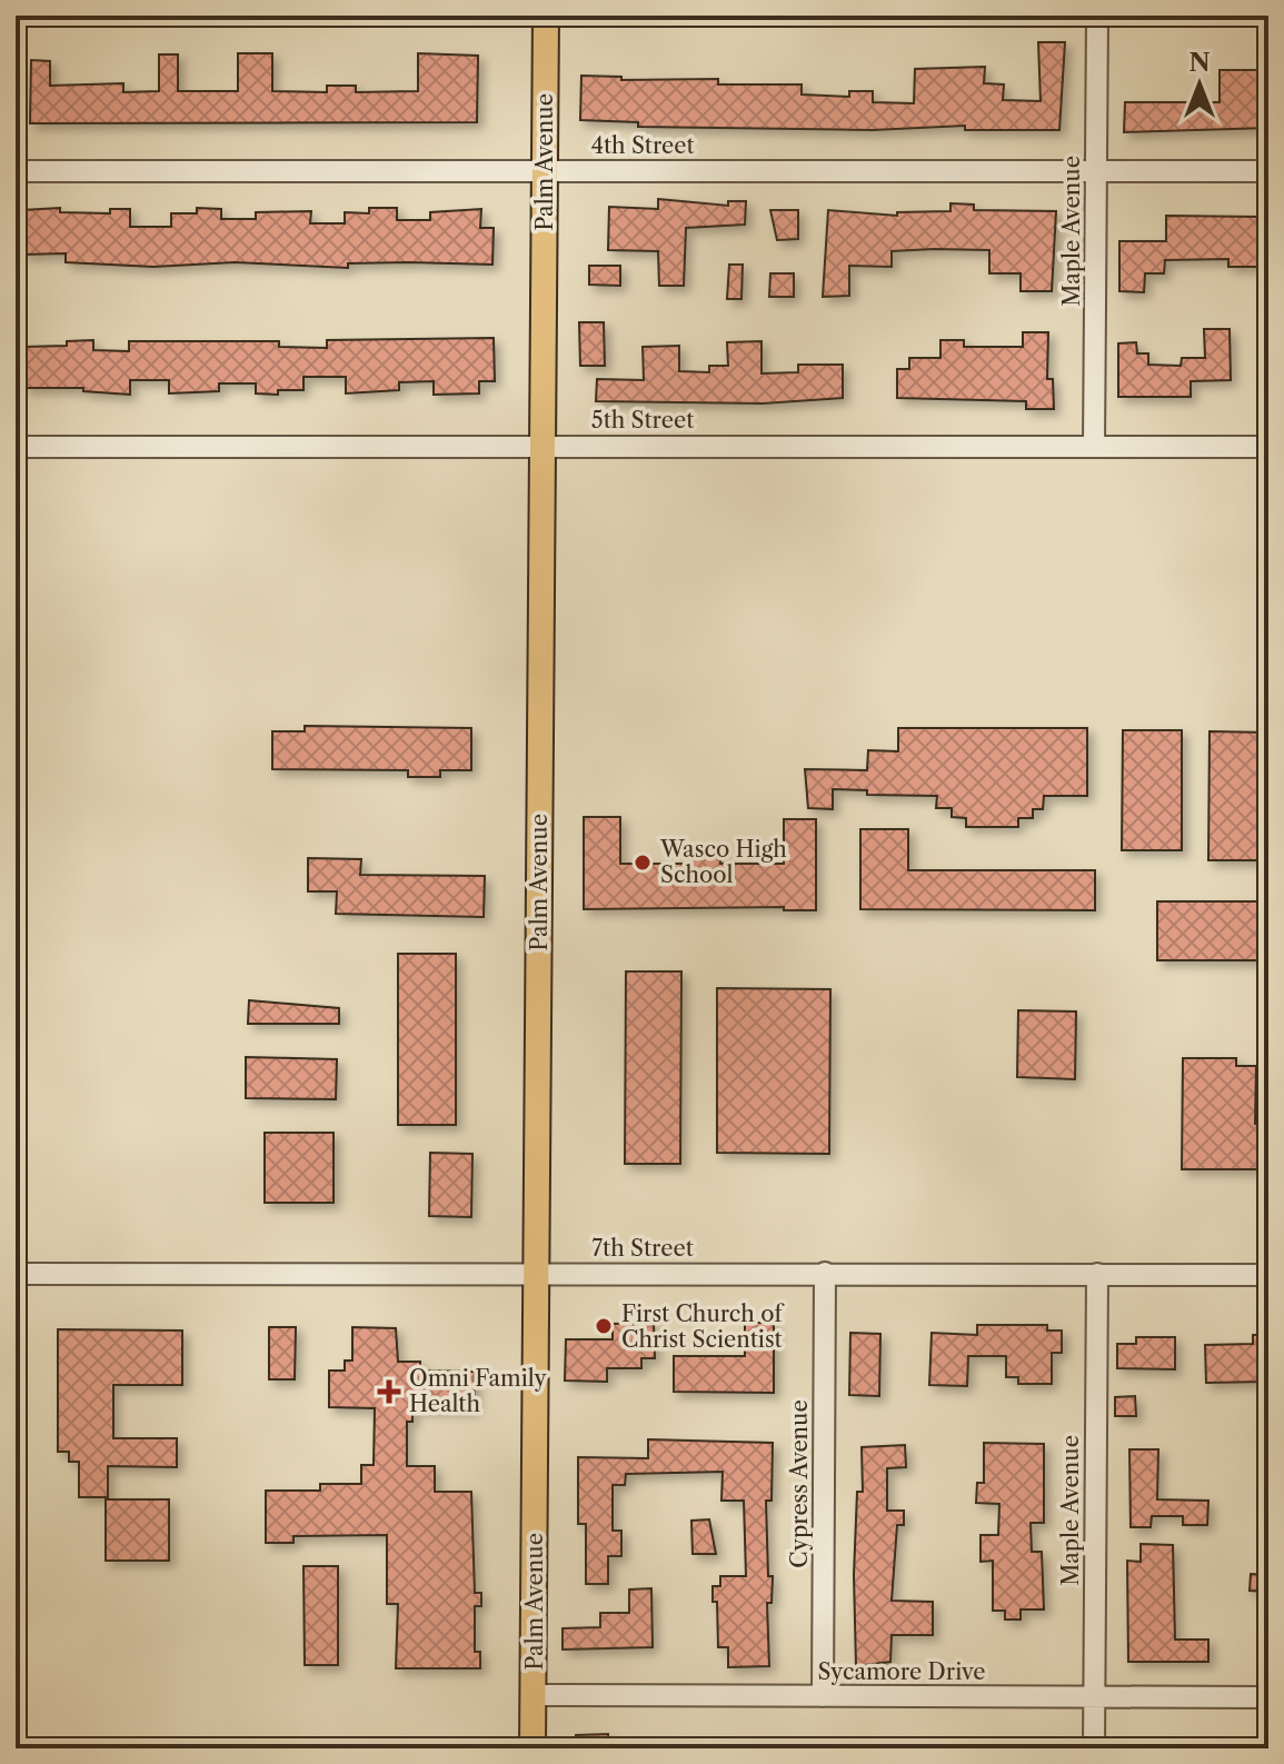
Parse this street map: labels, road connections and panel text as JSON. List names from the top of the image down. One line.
{"streets":{"main road":["Palm Avenue"],"street":["4th Street","Maple Avenue","5th Street","7th Street","Cypress Avenue","Sycamore Drive"]},"crossings":[["4th Street","Palm Avenue"],["4th Street","Maple Avenue"],["Palm Avenue","5th Street"],["Palm Avenue","7th Street"],["Palm Avenue","Sycamore Drive"],["Maple Avenue","5th Street"],["Maple Avenue","7th Street"],["Maple Avenue","Sycamore Drive"],["7th Street","Cypress Avenue"],["Cypress Avenue","Sycamore Drive"]],"places":{"other":["Wasco High School","First Church of Christ Scientist"],"health":["Omni Family Health"]},"north":"top"}
